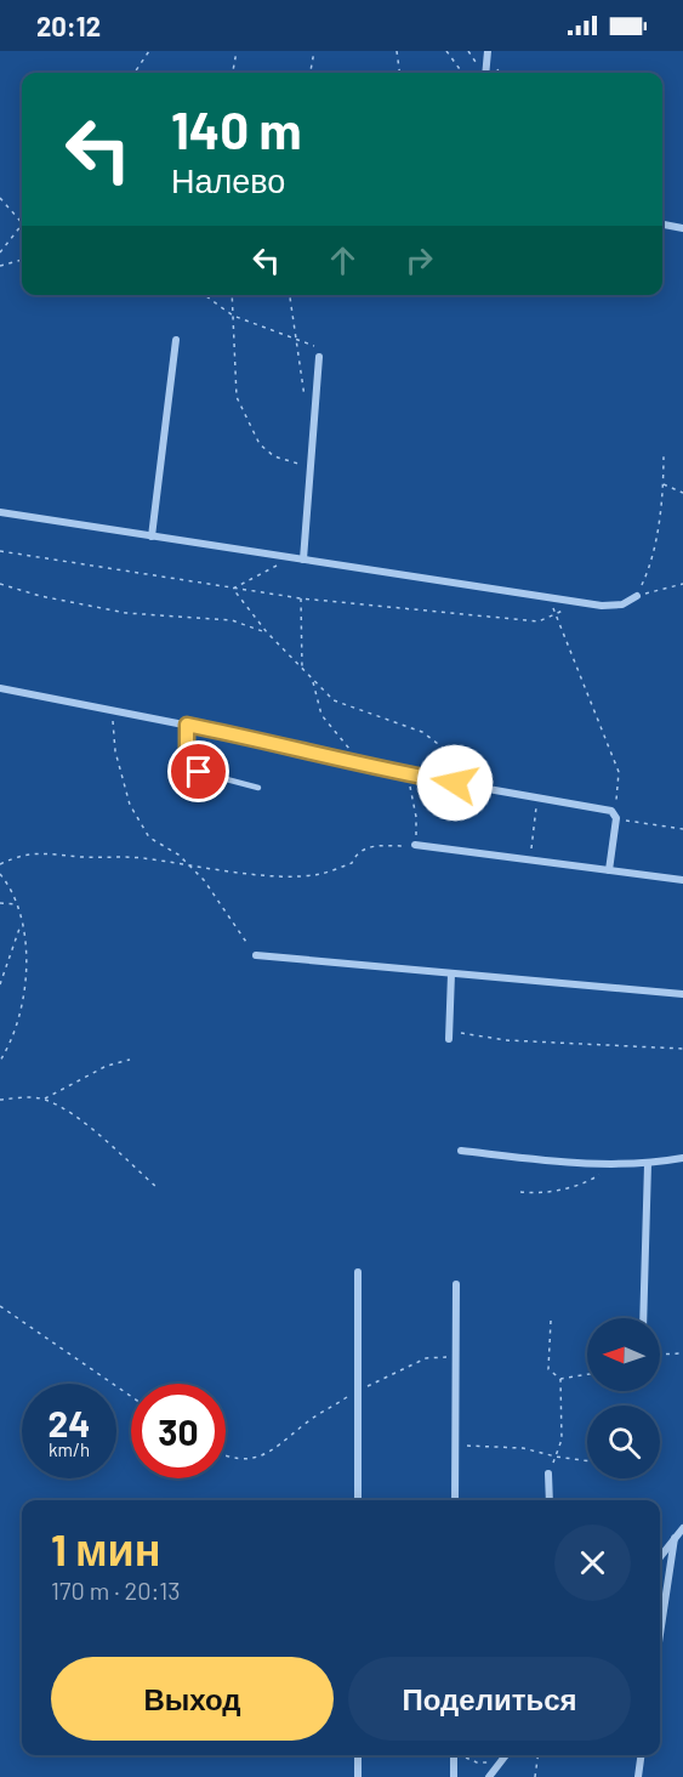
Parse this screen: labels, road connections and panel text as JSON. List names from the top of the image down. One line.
{"north":"left","page":{"status":"20:12","turn":["140 m","Налево"],"speed":"24 km/h","limit":"30","heading":["1 мин","170 m · 20:13"],"buttons":["Выход","Поделиться"]}}
